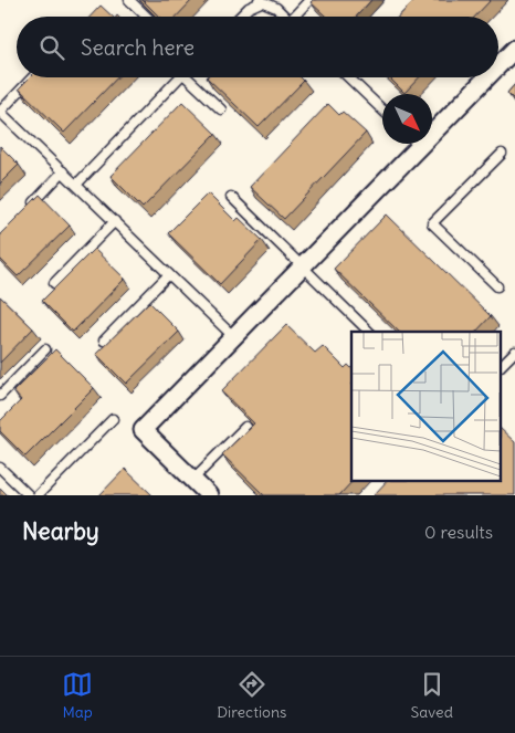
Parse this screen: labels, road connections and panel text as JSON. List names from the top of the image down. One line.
{"north":"bottom right","page":{"search":"Search here","heading":["Nearby","0 results"],"nav":["Map","Directions","Saved"]}}
